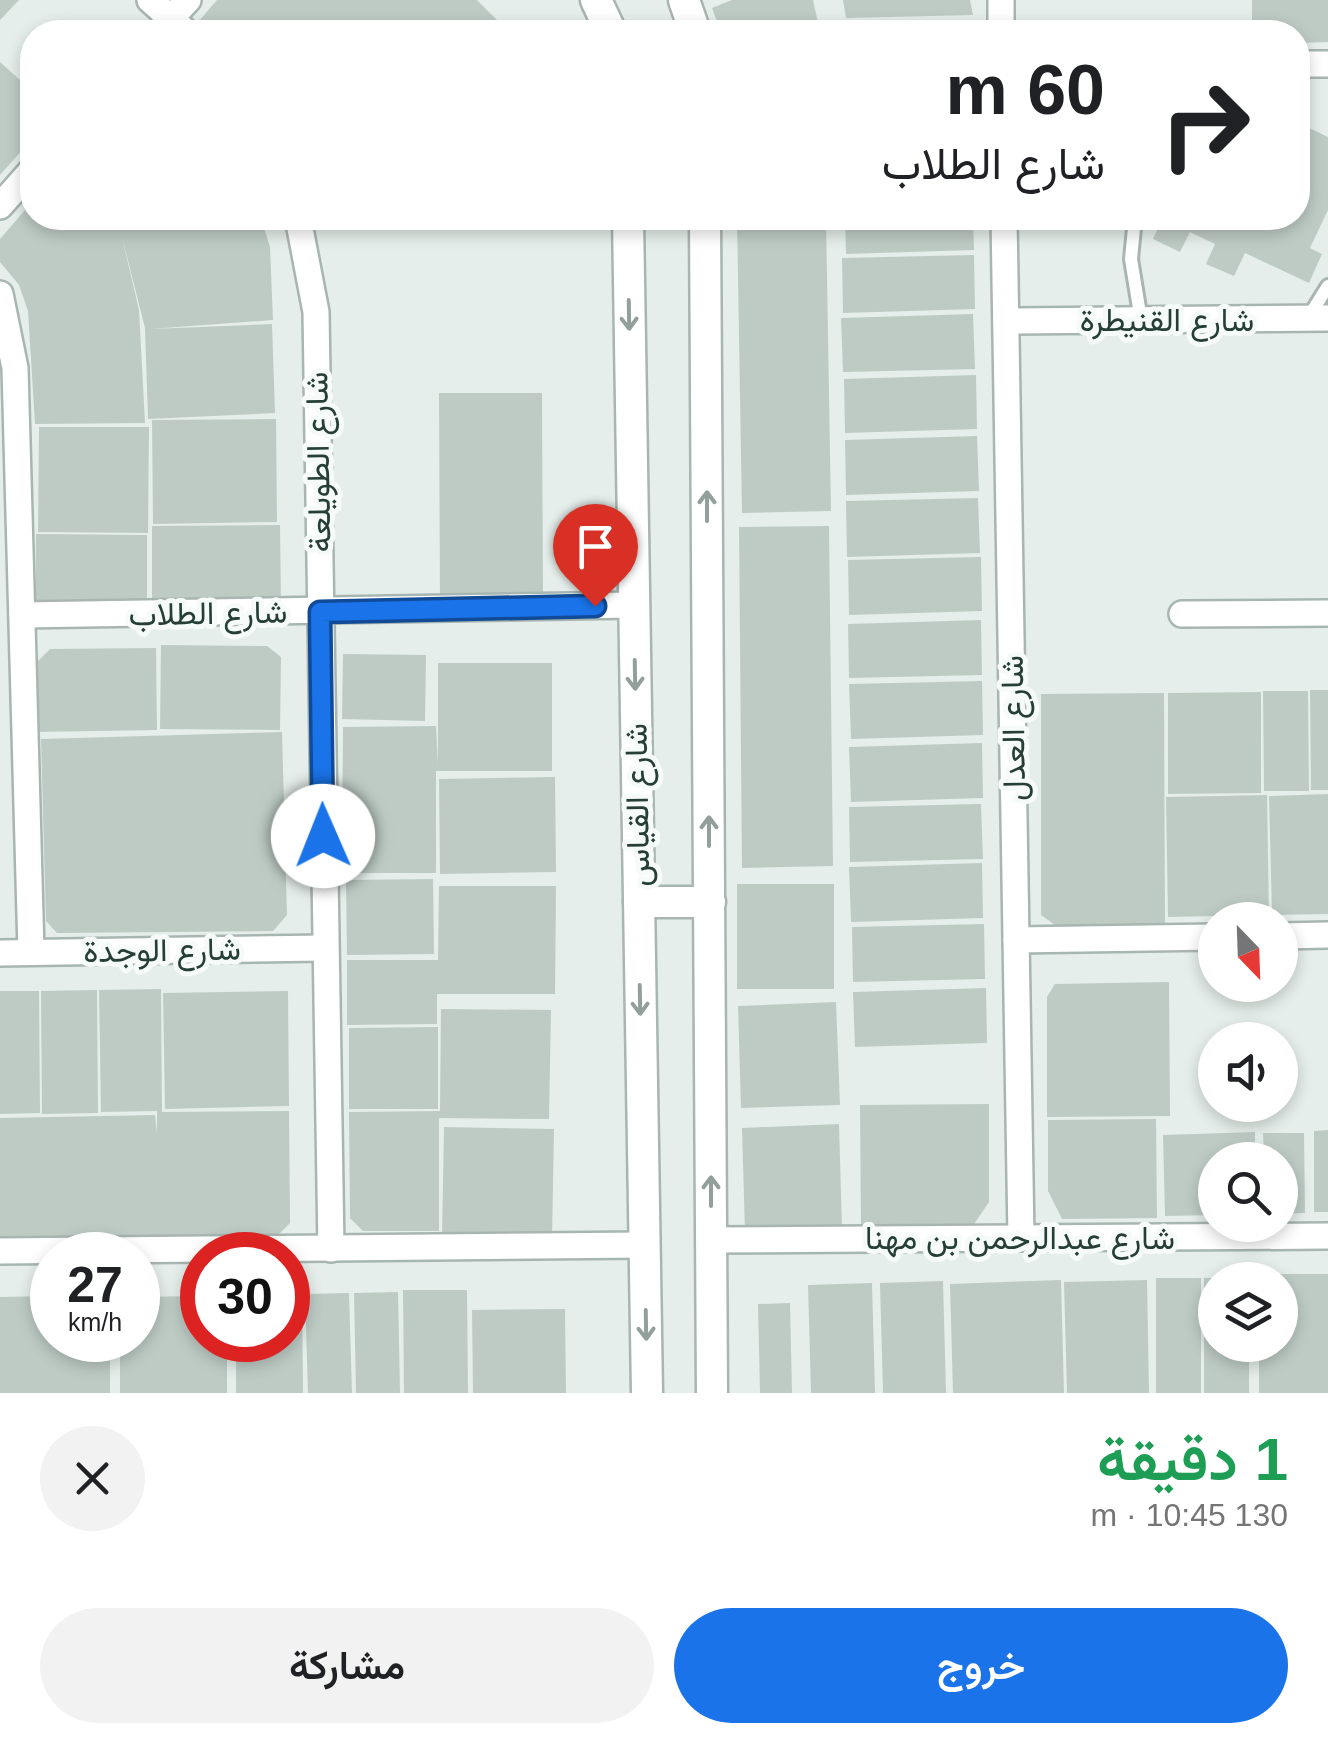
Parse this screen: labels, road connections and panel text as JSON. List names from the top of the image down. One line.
{"streets":{"street":["شارع القنيطرة","شارع الطويلعة","شارع الطلاب","شارع العدل","شارع القياس","شارع الوجدة","شارع عبدالرحمن بن مهنا"]},"crossings":[["شارع القنيطرة","شارع العدل"],["شارع الطويلعة","شارع الطلاب"],["شارع الطويلعة","شارع الوجدة"],["شارع الطلاب","شارع القياس"],["شارع العدل","شارع عبدالرحمن بن مهنا"]],"north":"bottom right","page":{"turn":["60 m","شارع الطلاب"],"speed":"27 km/h","limit":"30","heading":["1 دقيقة","130 m · 10:45"],"buttons":["خروج","مشاركة"]}}
